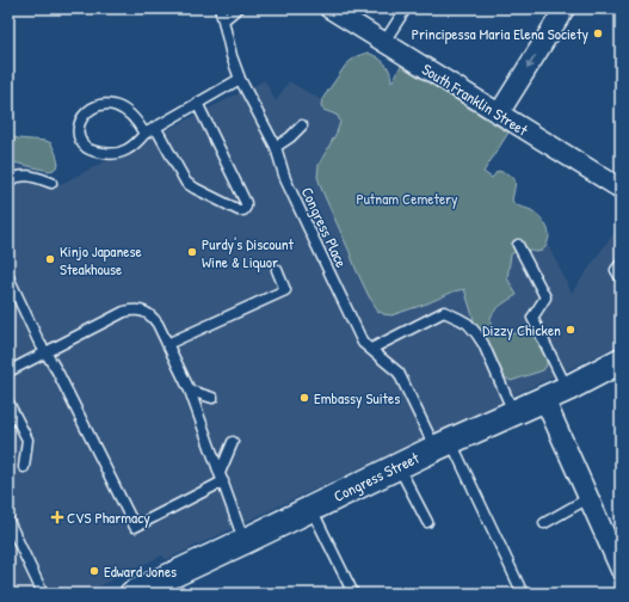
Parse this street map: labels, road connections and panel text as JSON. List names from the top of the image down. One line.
{"streets":{"street":["South Franklin Street","Congress Street"],"lane":["Congress Place"]},"crossings":[["Congress Place","Congress Street"]],"parks":["Putnam Cemetery"],"places":{"other":["Principessa Maria Elena Society","Purdy's Discount Wine & Liquor","Kinjo Japanese Steakhouse","Dizzy Chicken","Embassy Suites","Edward Jones"],"health":["CVS Pharmacy"]}}
